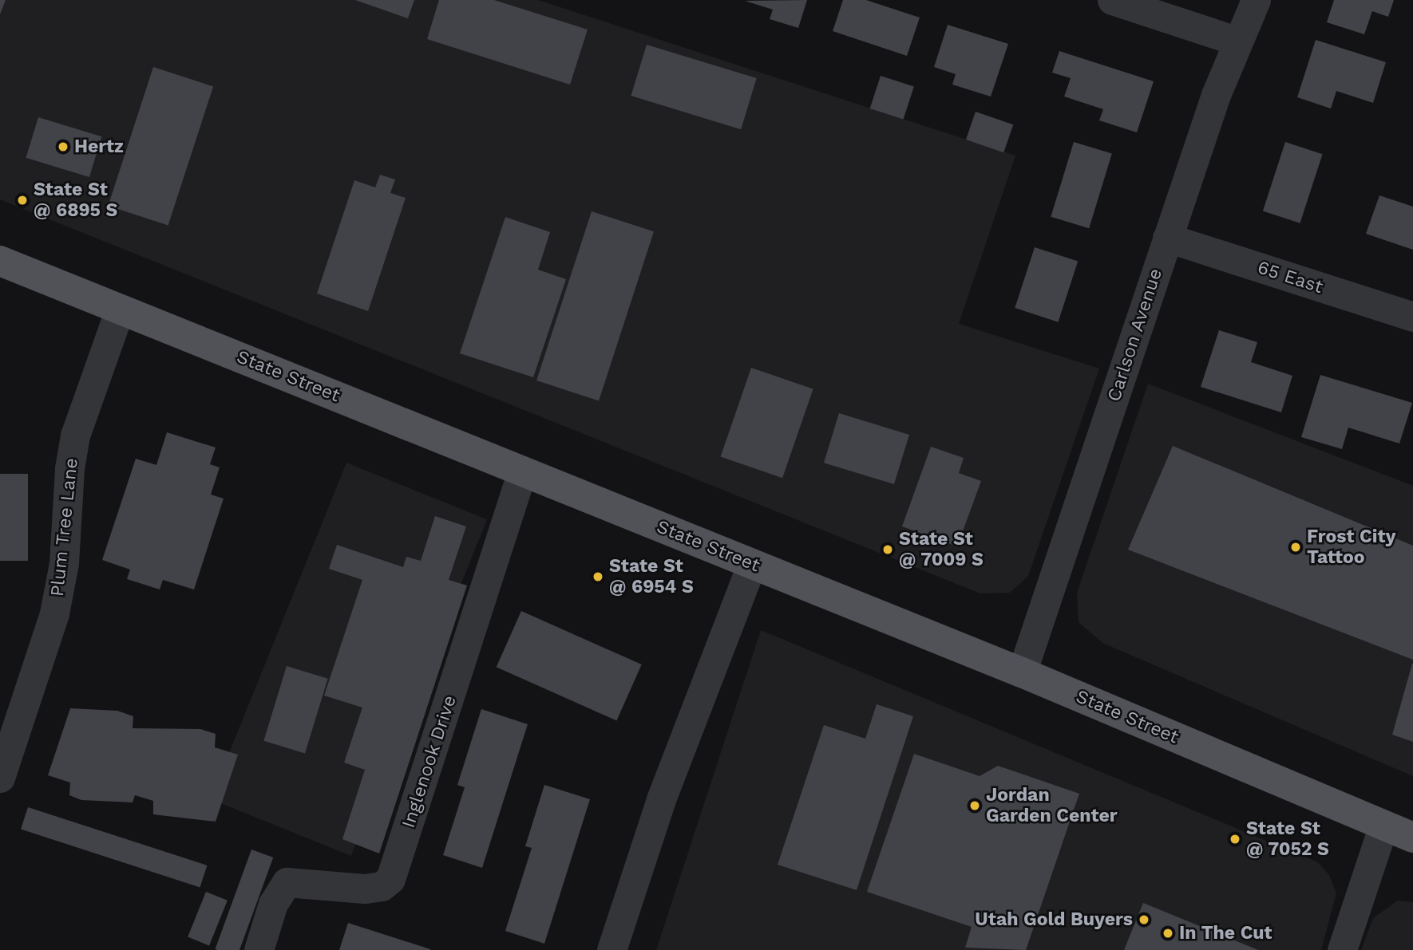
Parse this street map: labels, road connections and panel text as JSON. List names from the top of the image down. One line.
{"streets":{"main road":["State Street"],"street":["65 East","Carlson Avenue","Plum Tree Lane","Inglenook Drive"]},"crossings":[["65 East","Carlson Avenue"],["Carlson Avenue","State Street"],["State Street","Plum Tree Lane"],["State Street","Inglenook Drive"]],"places":["Hertz","State St @ 6895 S","Frost City Tattoo","State St @ 7009 S","State St @ 6954 S","Jordan Garden Center","State St @ 7052 S","Utah Gold Buyers","In The Cut"]}
